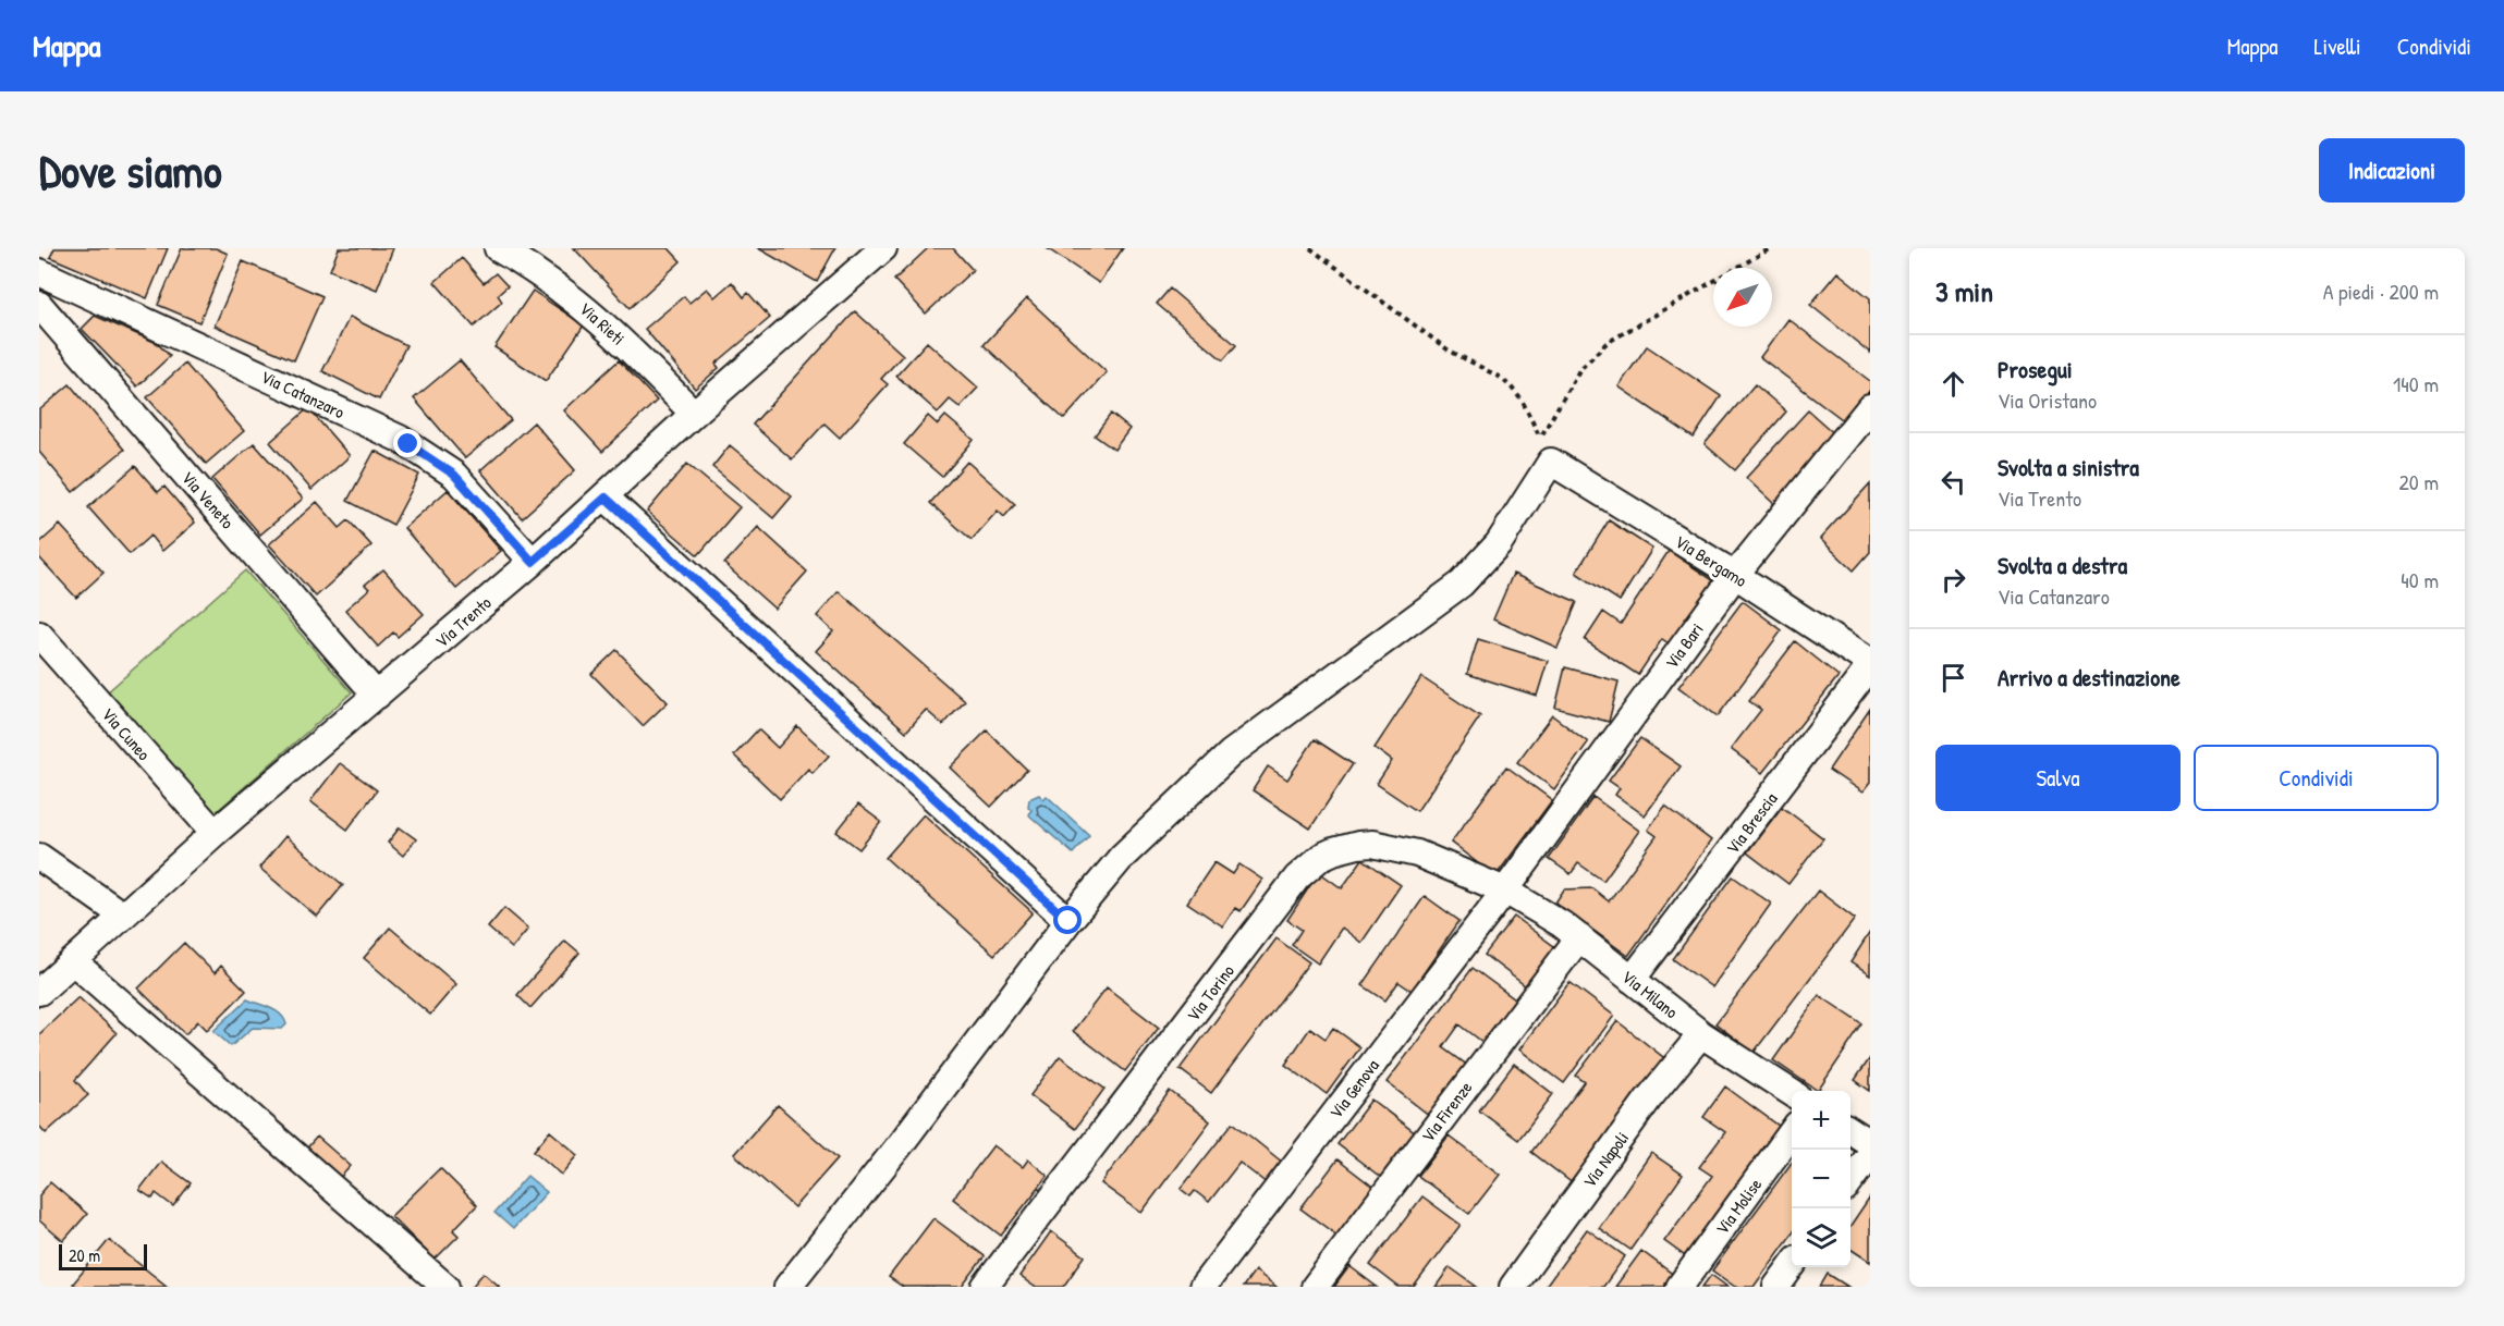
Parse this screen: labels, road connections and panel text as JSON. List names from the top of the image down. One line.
{"streets":{"street":["Via Rieti","Via Catanzaro","Via Veneto","Via Bergamo","Via Trento","Via Bari","Via Cuneo","Via Brescia","Via Torino","Via Milano","Via Genova","Via Firenze","Via Napoli","Via Molise"]},"crossings":[["Via Rieti","Via Trento"],["Via Catanzaro","Via Trento"],["Via Veneto","Via Trento"],["Via Bergamo","Via Bari"],["Via Bergamo","Via Brescia"],["Via Trento","Via Cuneo"],["Via Bari","Via Torino"],["Via Bari","Via Milano"],["Via Bari","Via Genova"],["Via Brescia","Via Milano"],["Via Torino","Via Milano"],["Via Torino","Via Genova"],["Via Milano","Via Genova"],["Via Milano","Via Firenze"],["Via Milano","Via Napoli"]],"scale_bar":"20 m","north":"bottom left","page":{"header":"Mappa","nav":["Mappa","Livelli","Condividi"],"buttons":["Indicazioni",["Salva","Condividi"]],"title":"Dove siamo","heading":["3 min","A piedi · 200 m"],"list":[["Prosegui","Via Oristano","140 m"],["Svolta a sinistra","Via Trento","20 m"],["Svolta a destra","Via Catanzaro","40 m"],"Arrivo a destinazione"],"map_buttons":["+","−"],"scale":"20 m"}}
